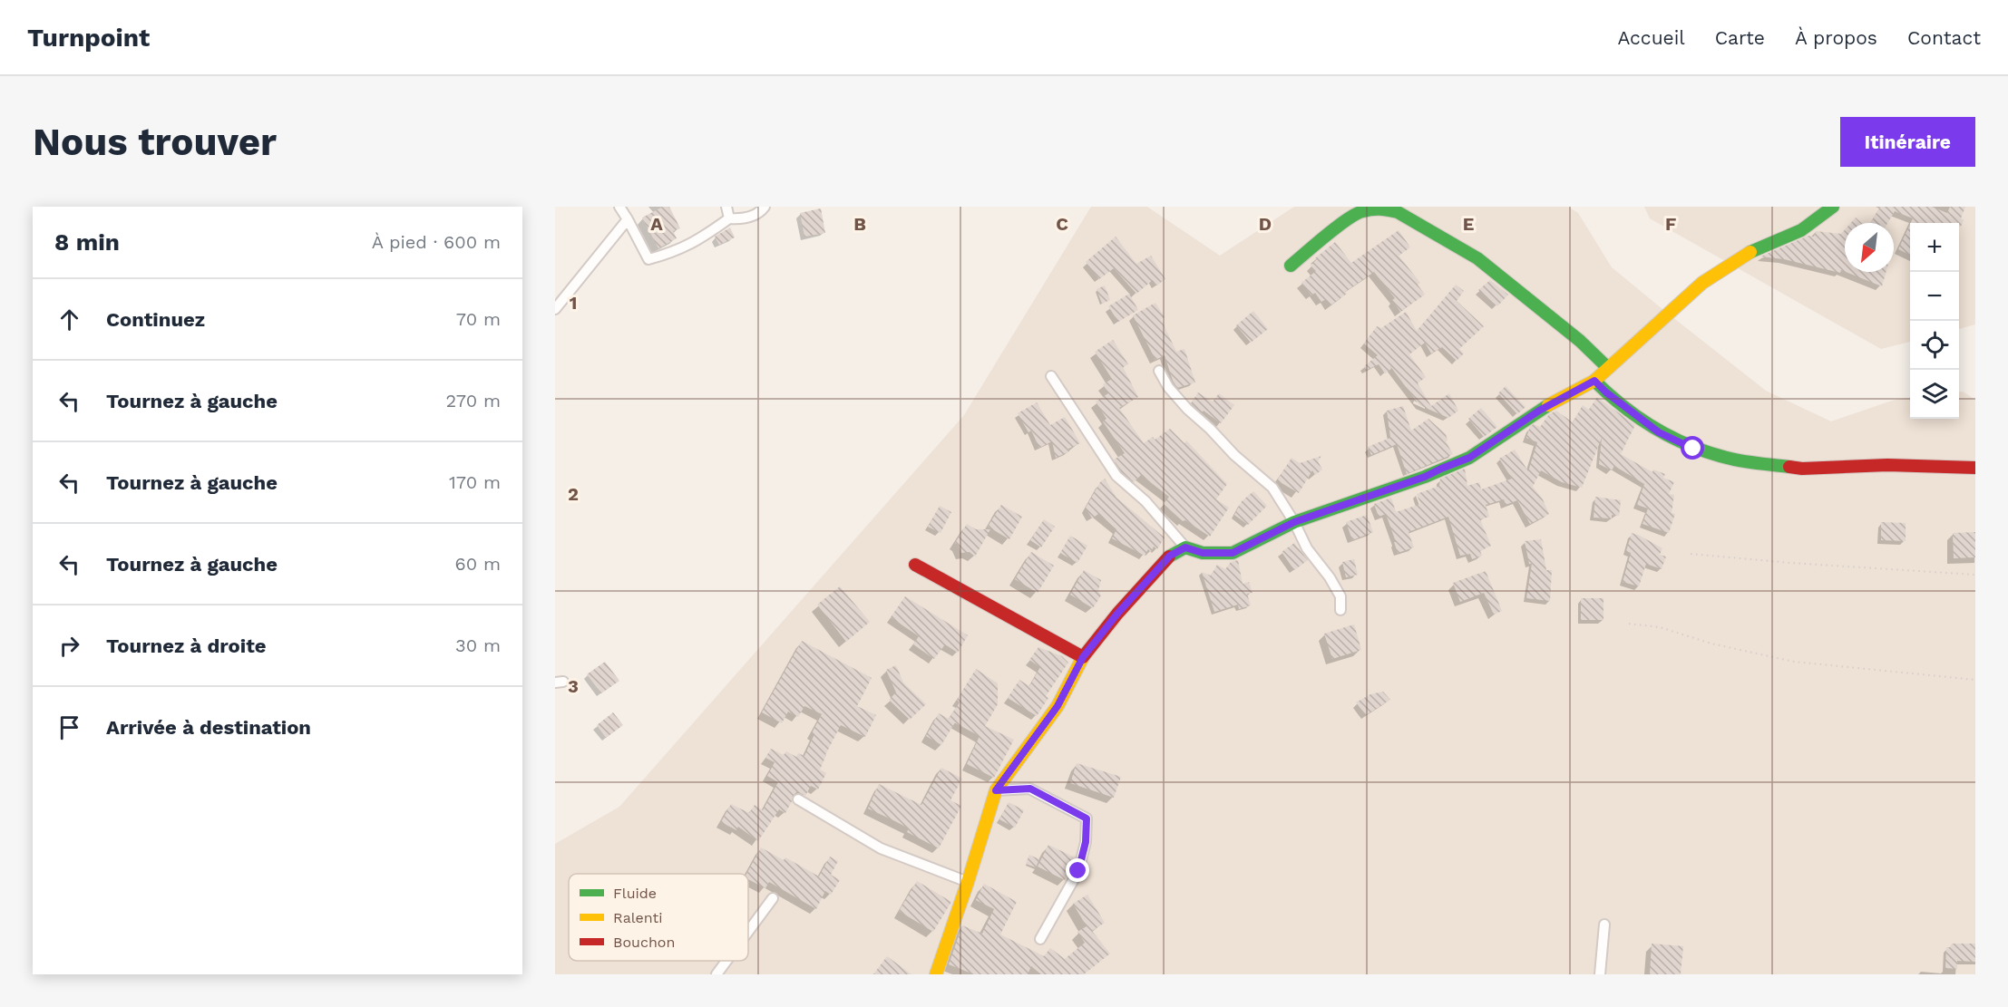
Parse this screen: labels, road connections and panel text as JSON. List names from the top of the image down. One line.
{"legend":["Fluide","Ralenti","Bouchon"],"north":"bottom left","page":{"header":"Turnpoint","nav":["Accueil","Carte","À propos","Contact"],"buttons":"Itinéraire","title":"Nous trouver","heading":["8 min","À pied · 600 m"],"map_buttons":["+","−"],"list":[["Continuez","70 m"],["Tournez à gauche","270 m"],["Tournez à gauche","170 m"],["Tournez à gauche","60 m"],["Tournez à droite","30 m"],"Arrivée à destination"]},"grid":{"columns":["A","B","C","D","E","F"],"rows":["1","2","3"]}}
